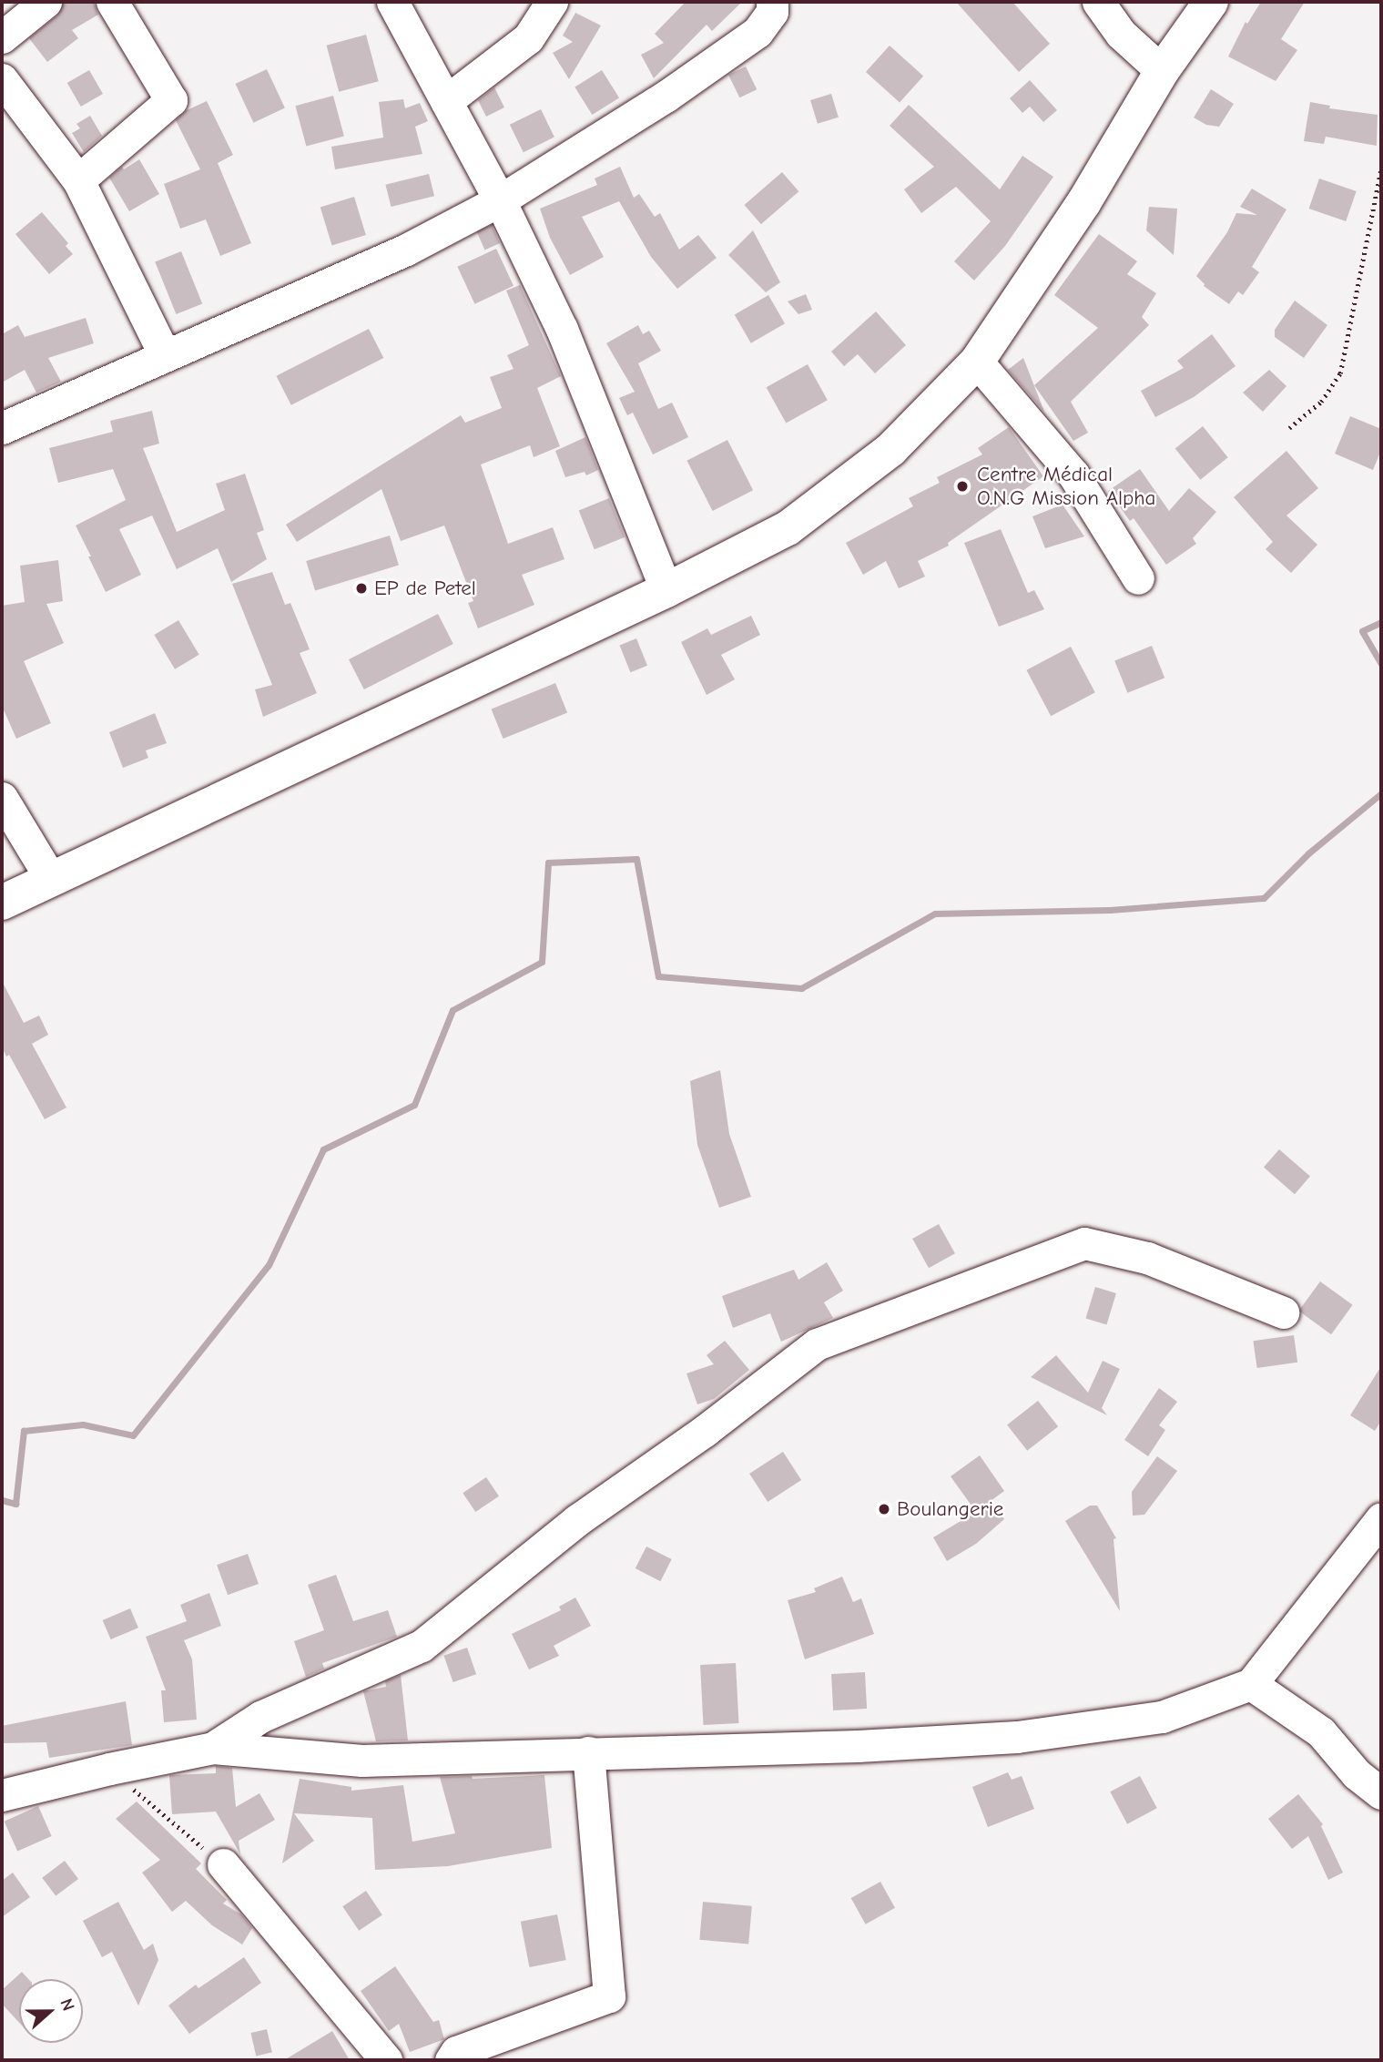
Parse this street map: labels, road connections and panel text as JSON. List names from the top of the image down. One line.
{"places":["Centre Médical O.N.G Mission Alpha","EP de Petel","Boulangerie"],"north":"right"}
